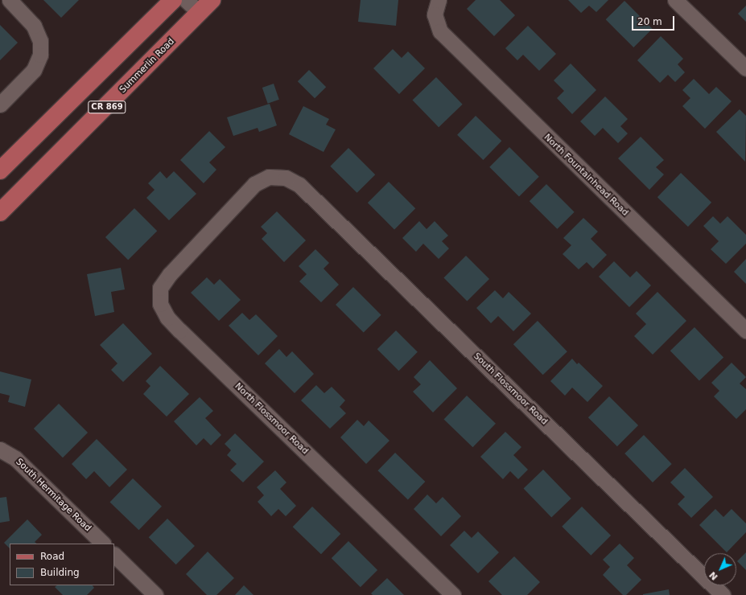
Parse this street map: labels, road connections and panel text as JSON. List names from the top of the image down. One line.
{"streets":{"main road":["Summerlin Road","CR 869"],"street":["North Fountainhead Road","South Flossmoor Road","North Flossmoor Road","South Hermitage Road"]},"crossings":[["South Flossmoor Road","North Flossmoor Road"]],"legend":["Road","Building"],"scale_bar":"20 m","north":"bottom left"}
